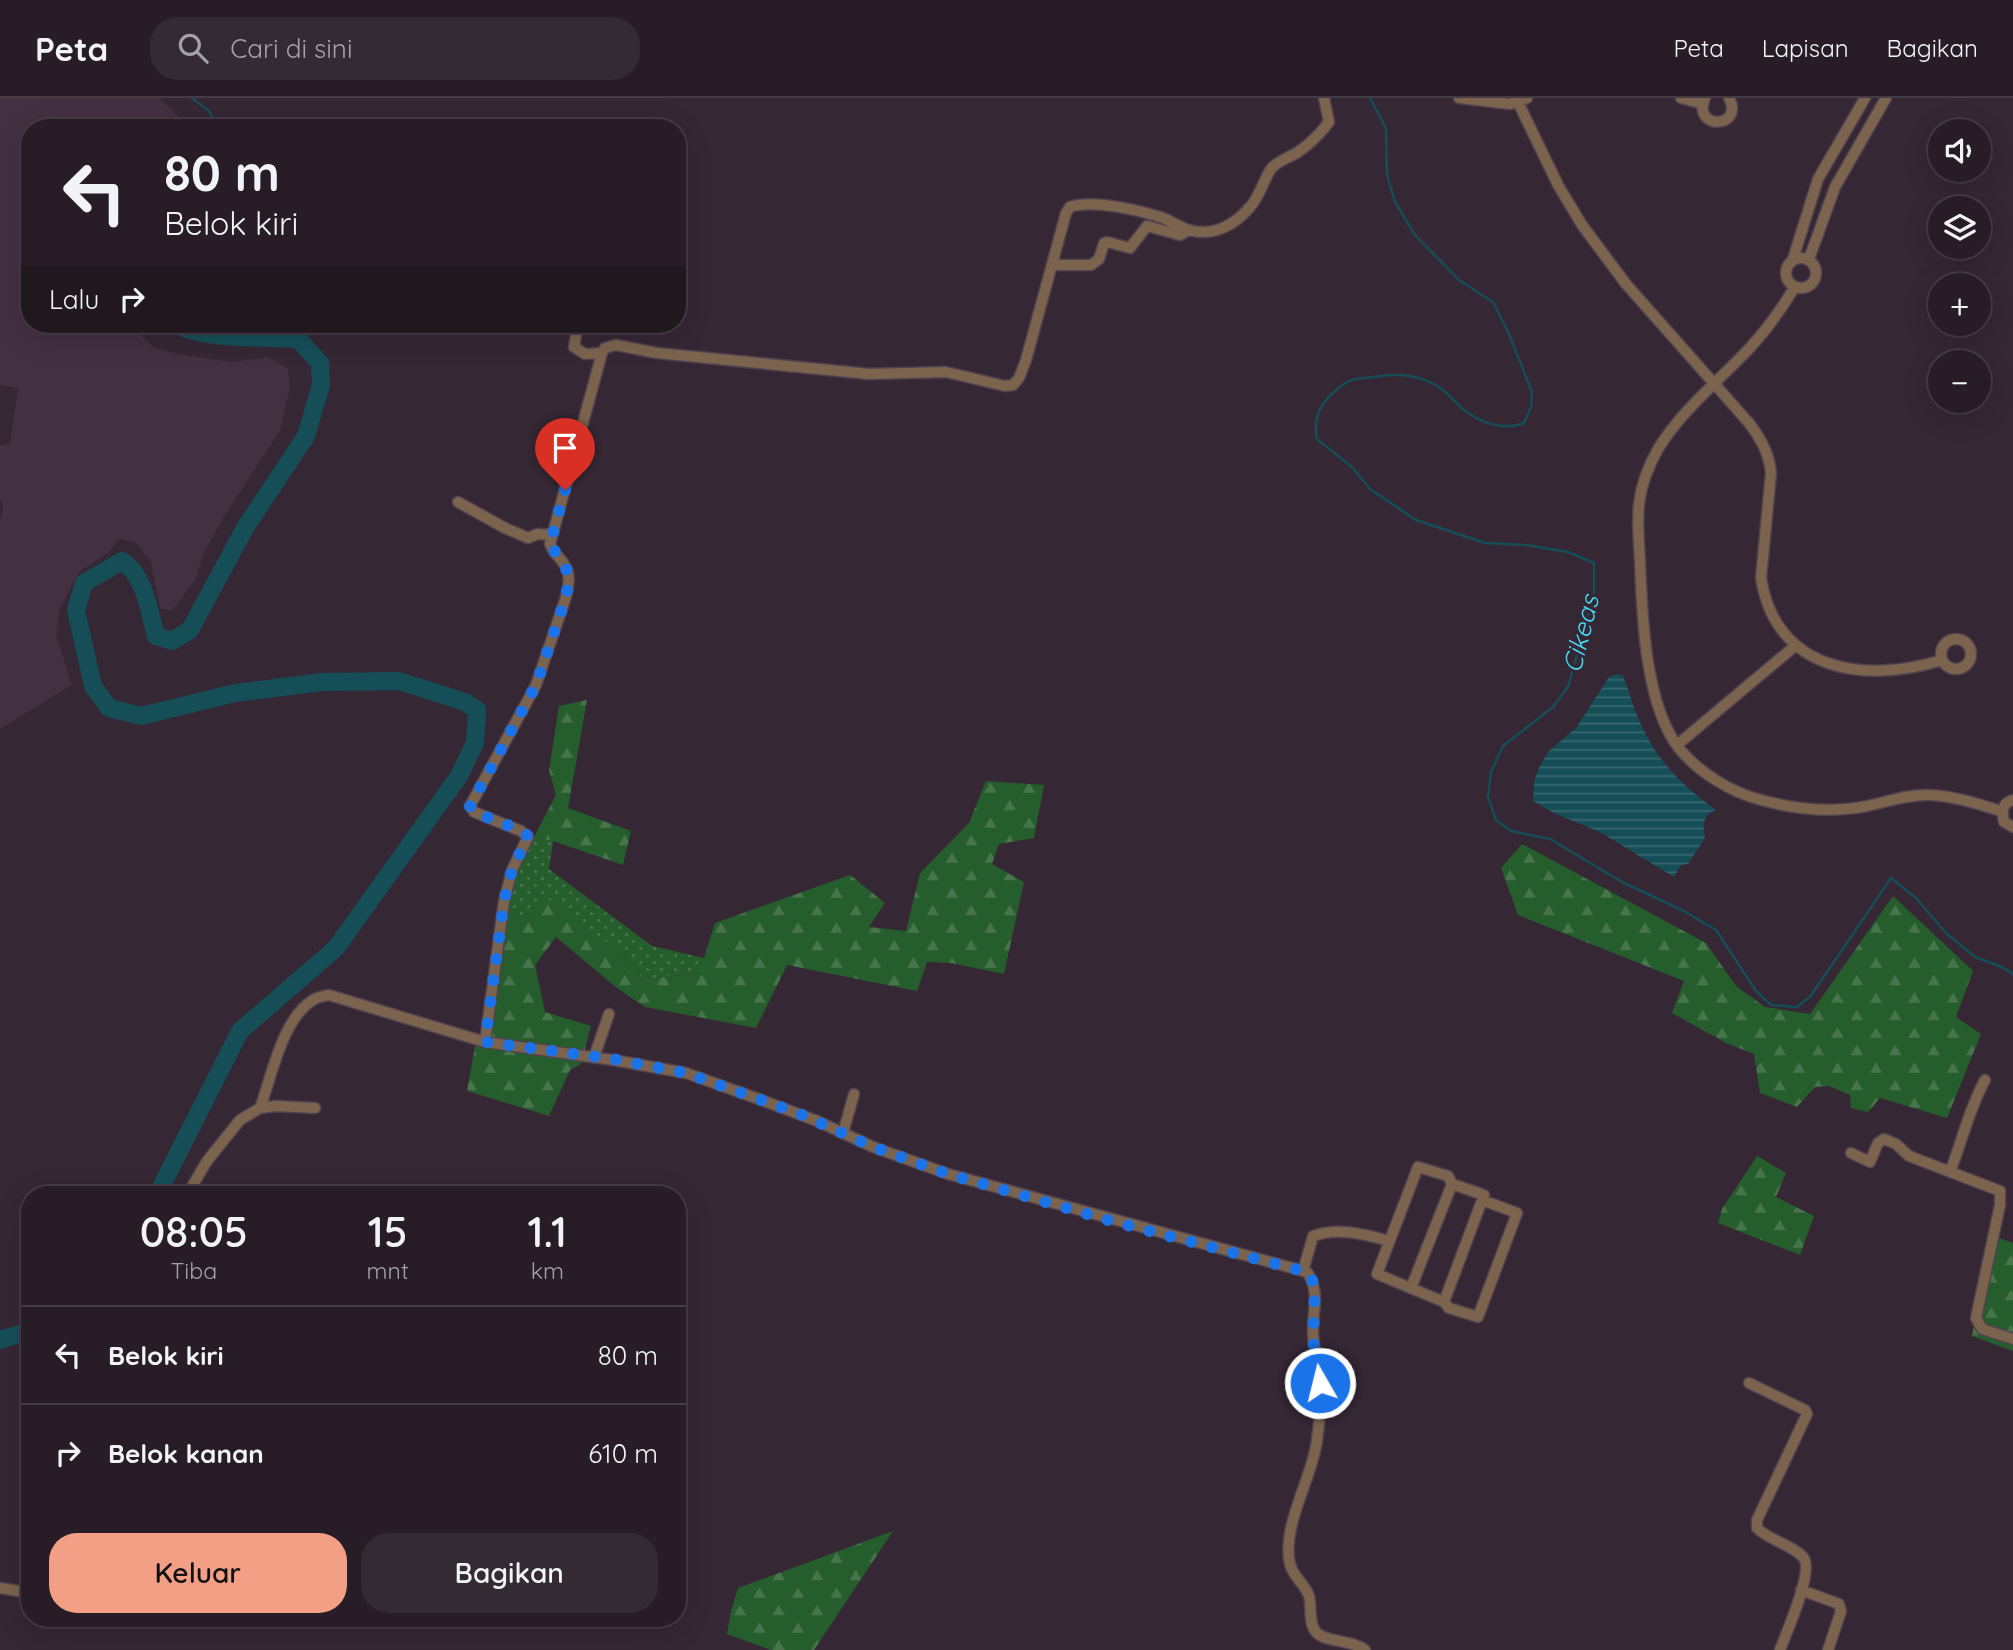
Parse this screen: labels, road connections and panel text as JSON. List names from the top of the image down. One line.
{"water":["Cikeas"],"page":{"header":"Peta","search":"Cari di sini","nav":["Peta","Lapisan","Bagikan"],"map_buttons":["+","−"],"turn":["80 m","Belok kiri"],"then":"Lalu","eta":["08:05","Tiba","15","mnt","1.1","km"],"list":[{"name":"Belok kiri","value":"80 m"},{"name":"Belok kanan","value":"610 m"}],"buttons":["Keluar","Bagikan"]}}
